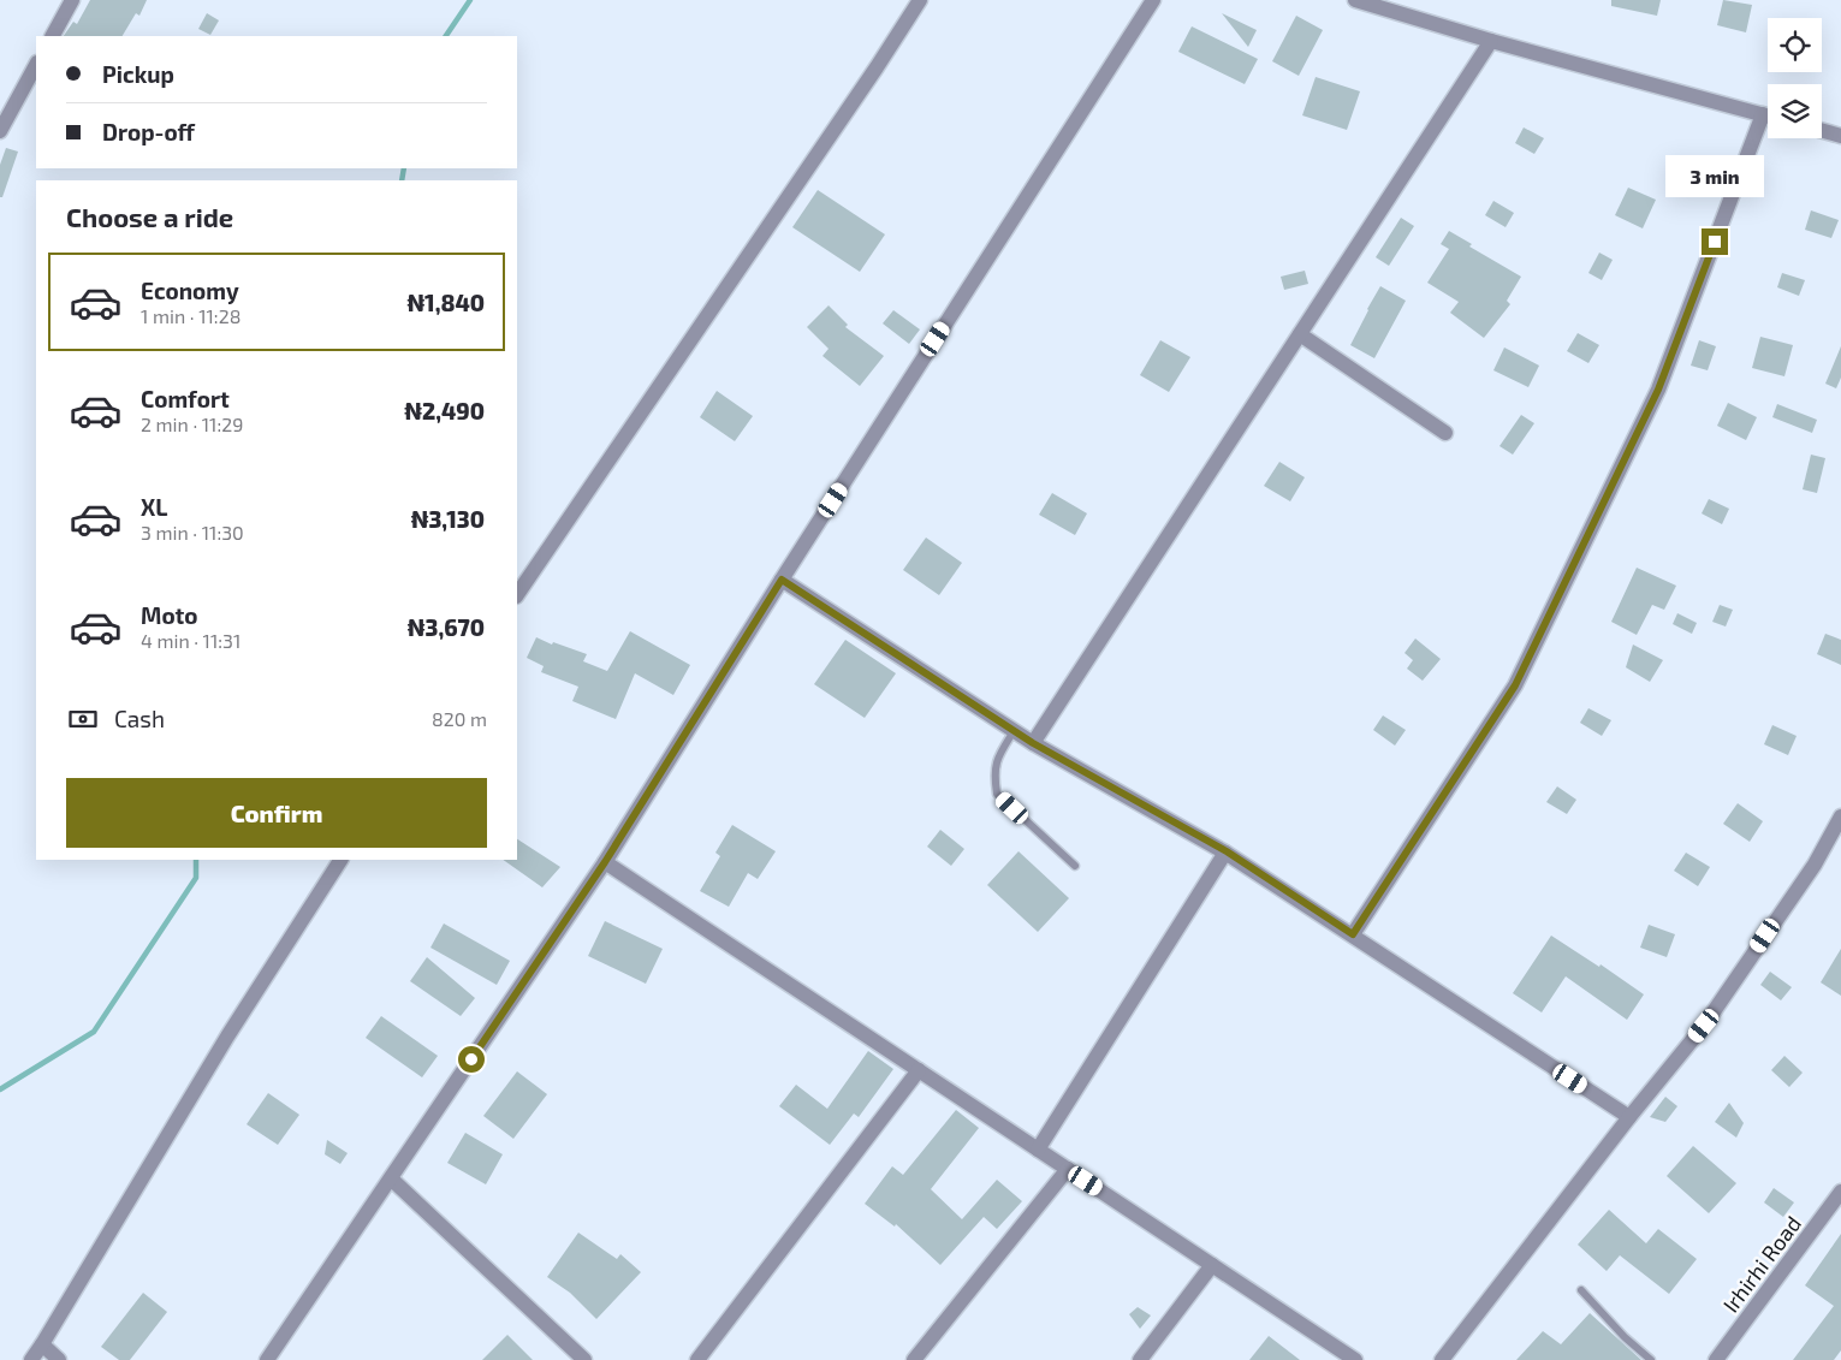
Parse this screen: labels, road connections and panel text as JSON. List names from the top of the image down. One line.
{"streets":{"street":["Irhirhi Road"]},"page":{"banner":["Pickup","Drop-off"],"bubble":"3 min","heading":"Choose a ride","list":[{"name":"Economy","note":"1 min · 11:28","value":"₦1,840"},{"name":"Comfort","note":"2 min · 11:29","value":"₦2,490"},{"name":"XL","note":"3 min · 11:30","value":"₦3,130"},{"name":"Moto","note":"4 min · 11:31","value":"₦3,670"}],"pay":["Cash","820 m"],"buttons":"Confirm"}}
